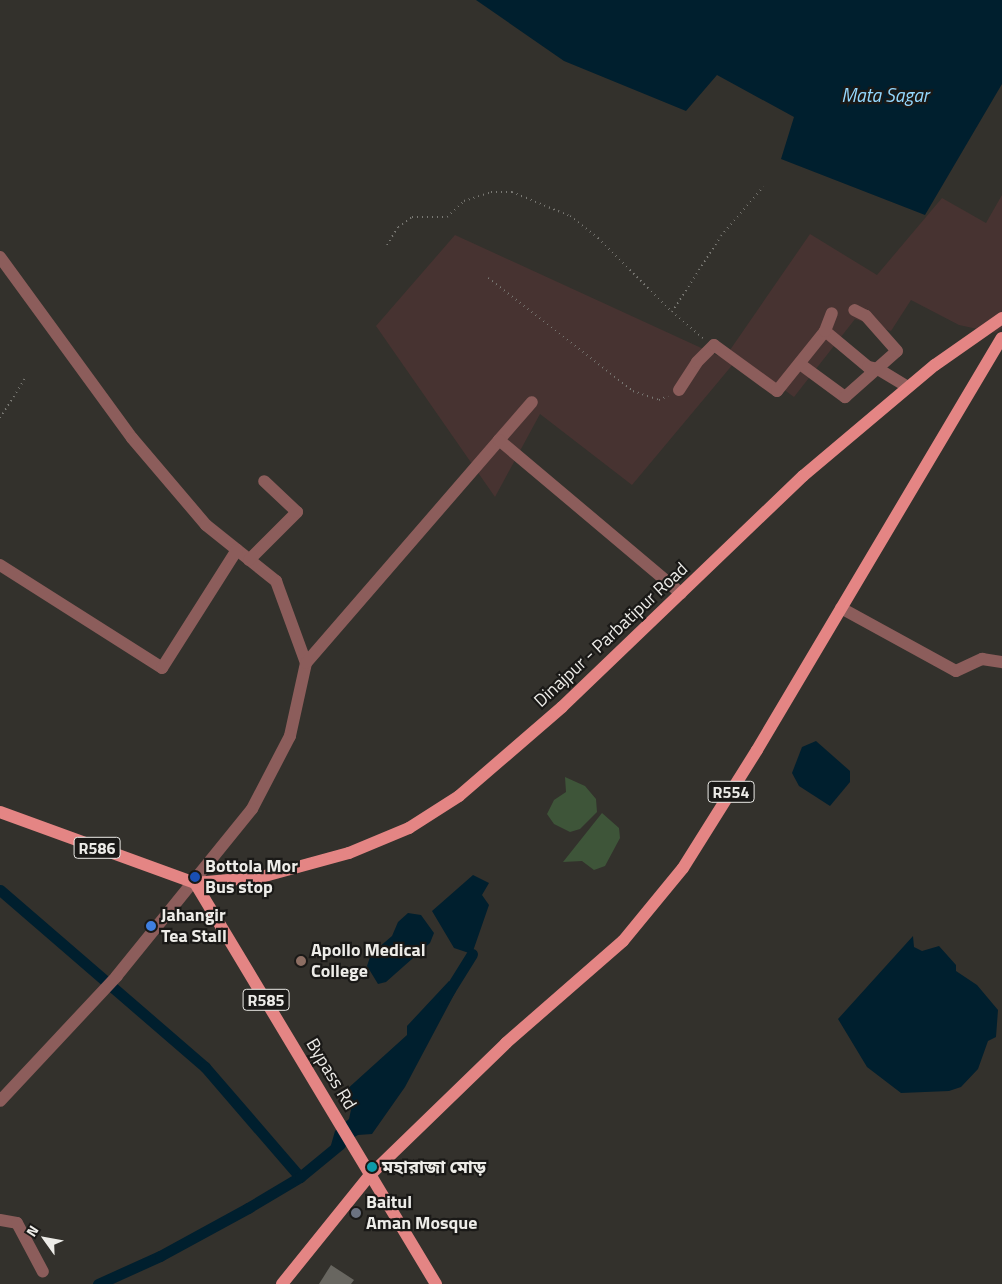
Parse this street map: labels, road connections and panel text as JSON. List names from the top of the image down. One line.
{"streets":{"main road":["Dinajpur - Parbatipur Road","R554","R586","R585","Bypass Rd"]},"crossings":[["Dinajpur - Parbatipur Road","R586"],["Dinajpur - Parbatipur Road","Bypass Rd"],["R554","Bypass Rd"],["R586","Bypass Rd"]],"water":["Mata Sagar"],"places":["Bottola Mor Bus stop","Jahangir Tea Stall","Apollo Medical College","মহারাজা মোড়","Baitul Aman Mosque"],"north":"top left"}
